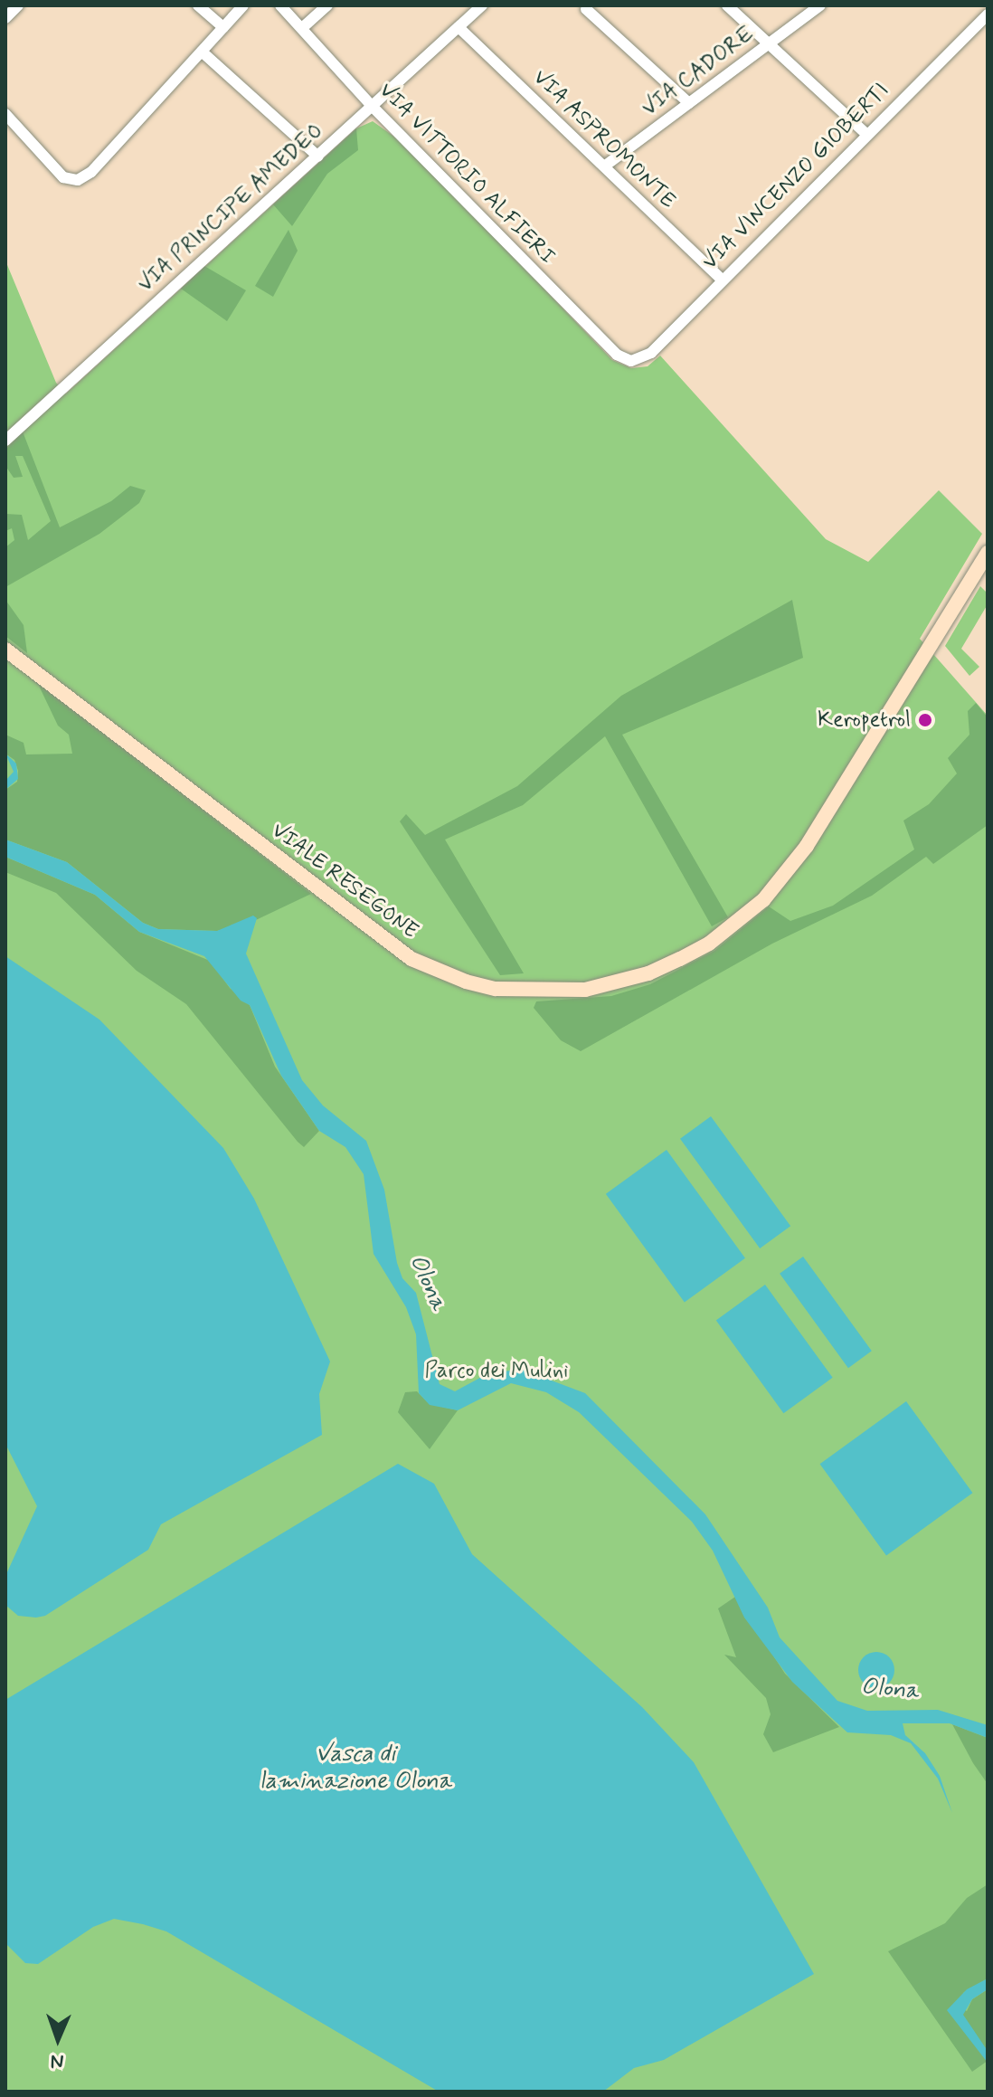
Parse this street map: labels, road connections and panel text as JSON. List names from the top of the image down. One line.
{"streets":{"street":["VIA CADORE","VIA ASPROMONTE","VIA VITTORIO ALFIERI","VIA VINCENZO GIOBERTI","VIA PRINCIPE AMEDEO","VIALE RESEGONE"]},"crossings":[["VIA CADORE","VIA ASPROMONTE"],["VIA ASPROMONTE","VIA VINCENZO GIOBERTI"],["VIA ASPROMONTE","VIA PRINCIPE AMEDEO"],["VIA VITTORIO ALFIERI","VIA VINCENZO GIOBERTI"],["VIA VITTORIO ALFIERI","VIA PRINCIPE AMEDEO"]],"water":["Olona","Vasca di laminazione Olona"],"parks":["Parco dei Mulini"],"places":["Keropetrol"],"north":"bottom"}
